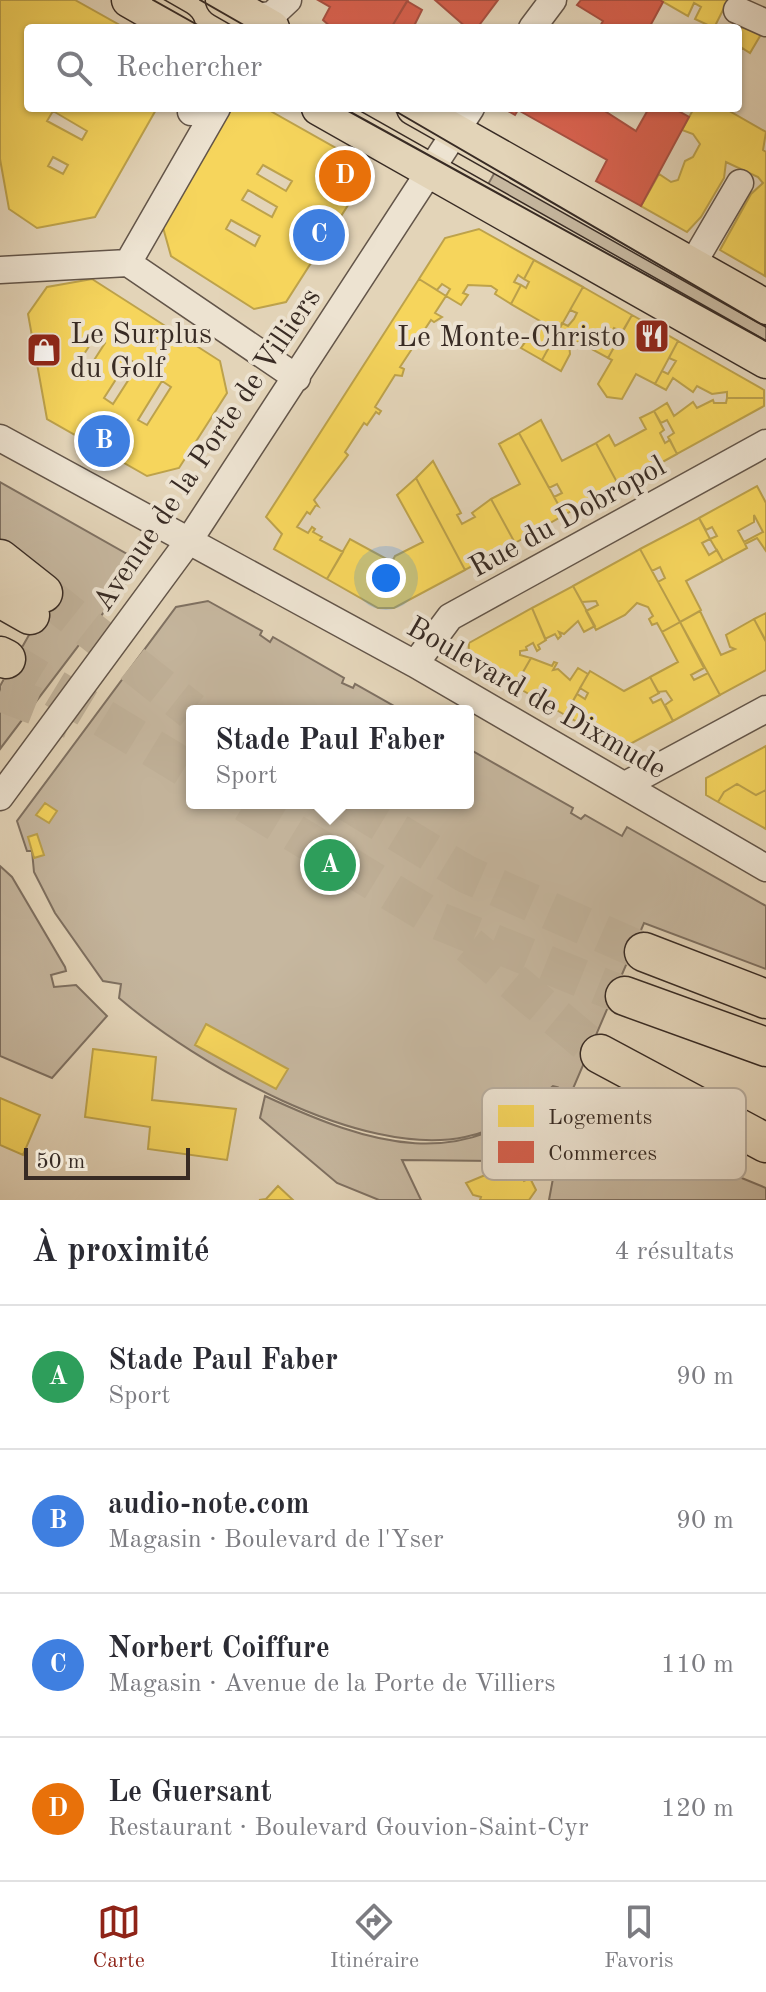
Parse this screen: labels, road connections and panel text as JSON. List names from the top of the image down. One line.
{"streets":{"street":["Avenue de la Porte de Villiers","Rue du Dobropol","Boulevard de Dixmude"]},"crossings":[["Avenue de la Porte de Villiers","Boulevard de Dixmude"],["Rue du Dobropol","Boulevard de Dixmude"]],"places":{"restaurant":["Le Monte-Christo"],"shop":["Le Surplus du Golf"]},"legend":["Logements","Commerces"],"scale_bar":"50 m","page":{"search":"Rechercher","pins":["D","C","B","A"],"popup":["Stade Paul Faber","Sport"],"scale":"50 m","heading":["À proximité","4 résultats"],"list":[{"mark":"A","name":"Stade Paul Faber","note":"Sport","value":"90 m"},{"mark":"B","name":"audio-note.com","note":"Magasin · Boulevard de l'Yser","value":"90 m"},{"mark":"C","name":"Norbert Coiffure","note":"Magasin · Avenue de la Porte de Villiers","value":"110 m"},{"mark":"D","name":"Le Guersant","note":"Restaurant · Boulevard Gouvion-Saint-Cyr","value":"120 m"}],"nav":["Carte","Itinéraire","Favoris"]}}
